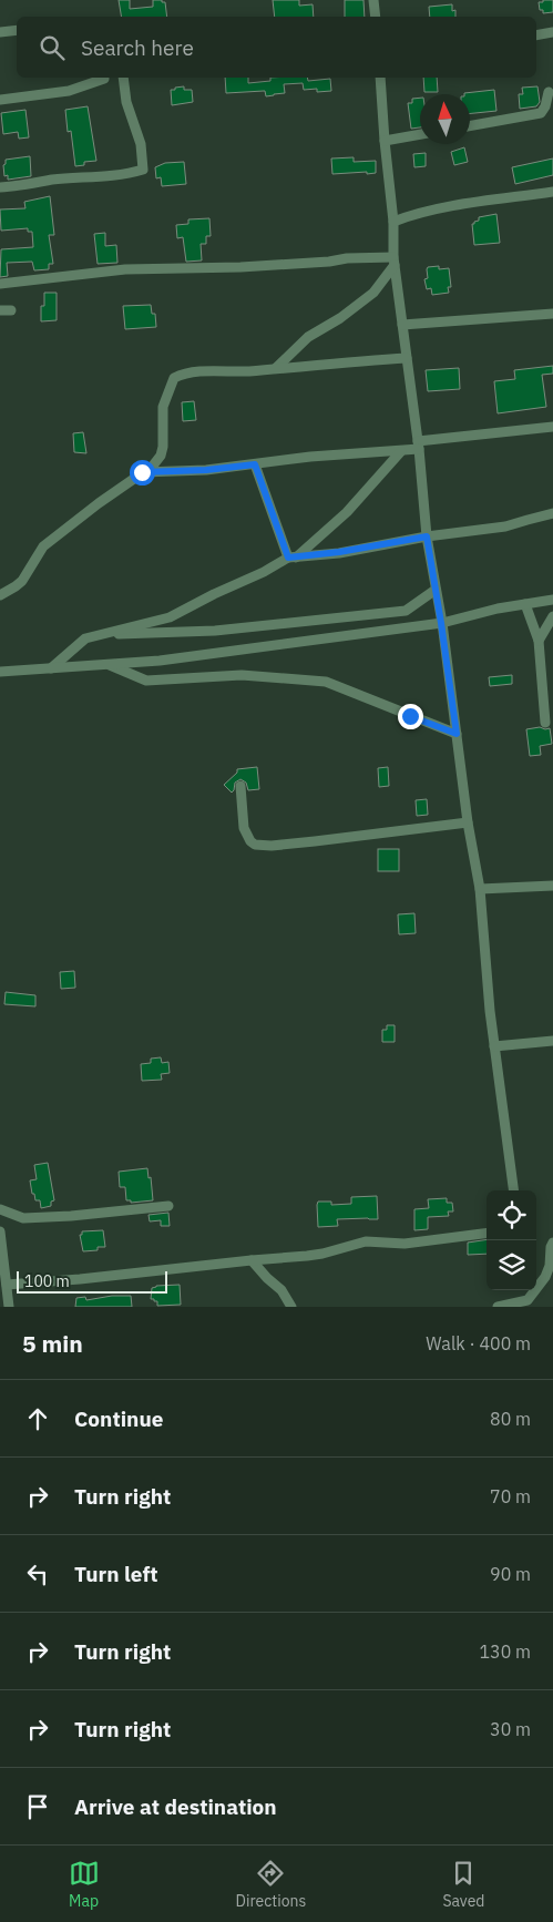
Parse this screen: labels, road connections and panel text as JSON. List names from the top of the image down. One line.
{"scale_bar":"100 m","north":"top","page":{"search":"Search here","scale":"100 m","heading":["5 min","Walk · 400 m"],"list":[["Continue","80 m"],["Turn right","70 m"],["Turn left","90 m"],["Turn right","130 m"],["Turn right","30 m"],"Arrive at destination"],"nav":["Map","Directions","Saved"]}}
